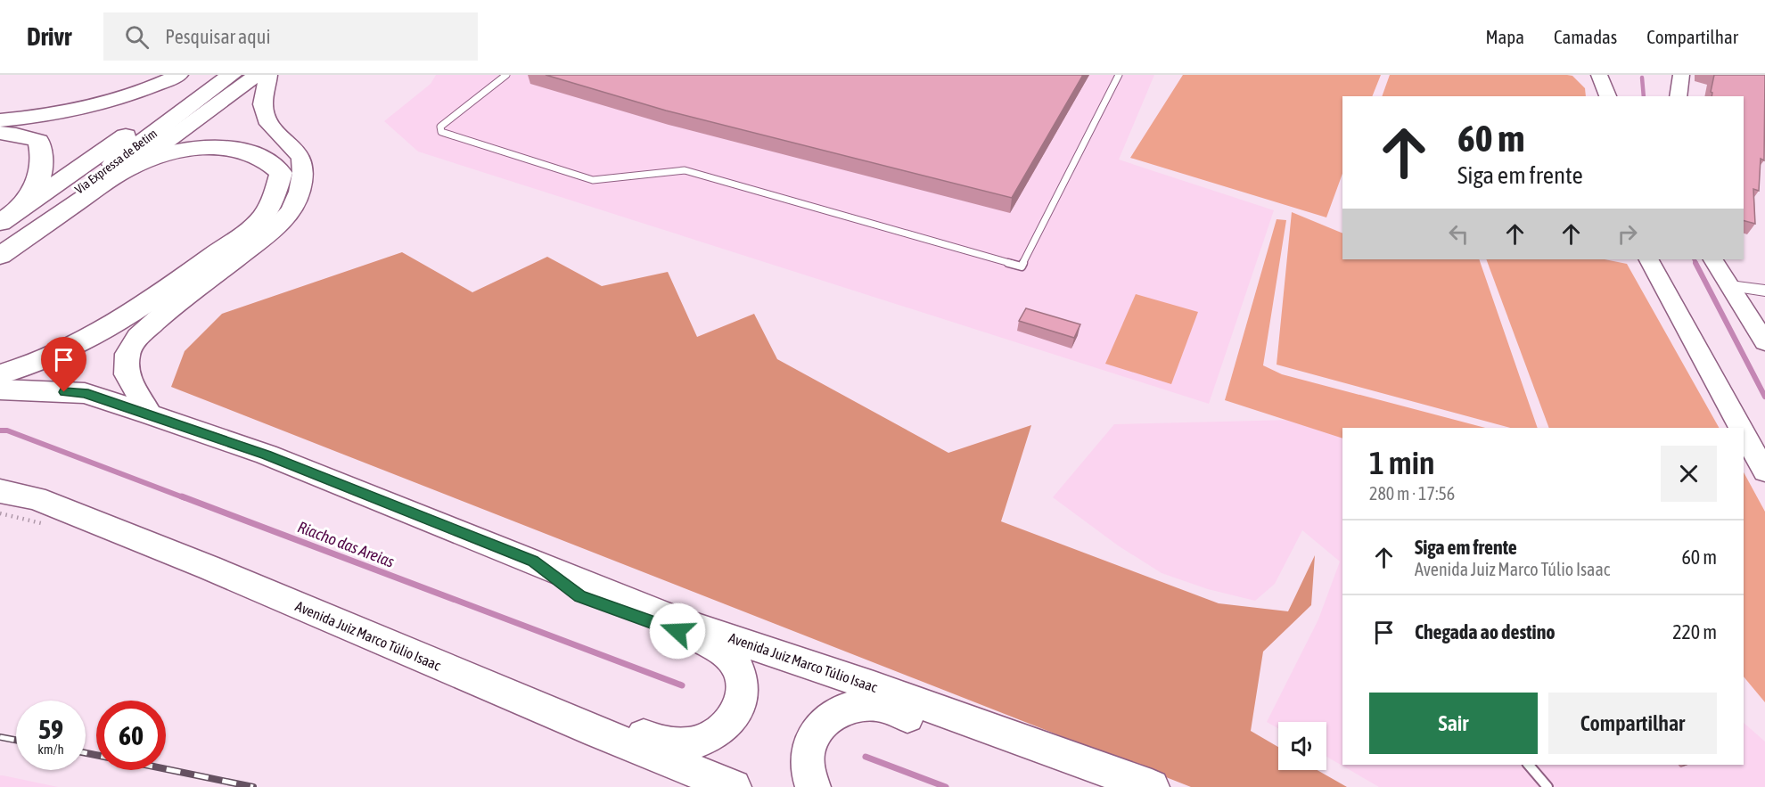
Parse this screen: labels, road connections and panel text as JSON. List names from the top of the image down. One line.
{"streets":{"highway":["Via Expressa de Betim"],"main road":["Avenida Juiz Marco Túlio Isaac"]},"water":["Riacho das Areias"],"page":{"header":"Drivr","search":"Pesquisar aqui","nav":["Mapa","Camadas","Compartilhar"],"turn":["60 m","Siga em frente"],"heading":["1 min","280 m · 17:56"],"list":[{"name":"Siga em frente","note":"Avenida Juiz Marco Túlio Isaac","value":"60 m"},{"name":"Chegada ao destino","value":"220 m"}],"buttons":["Sair","Compartilhar"],"speed":"59 km/h","limit":"60"}}
